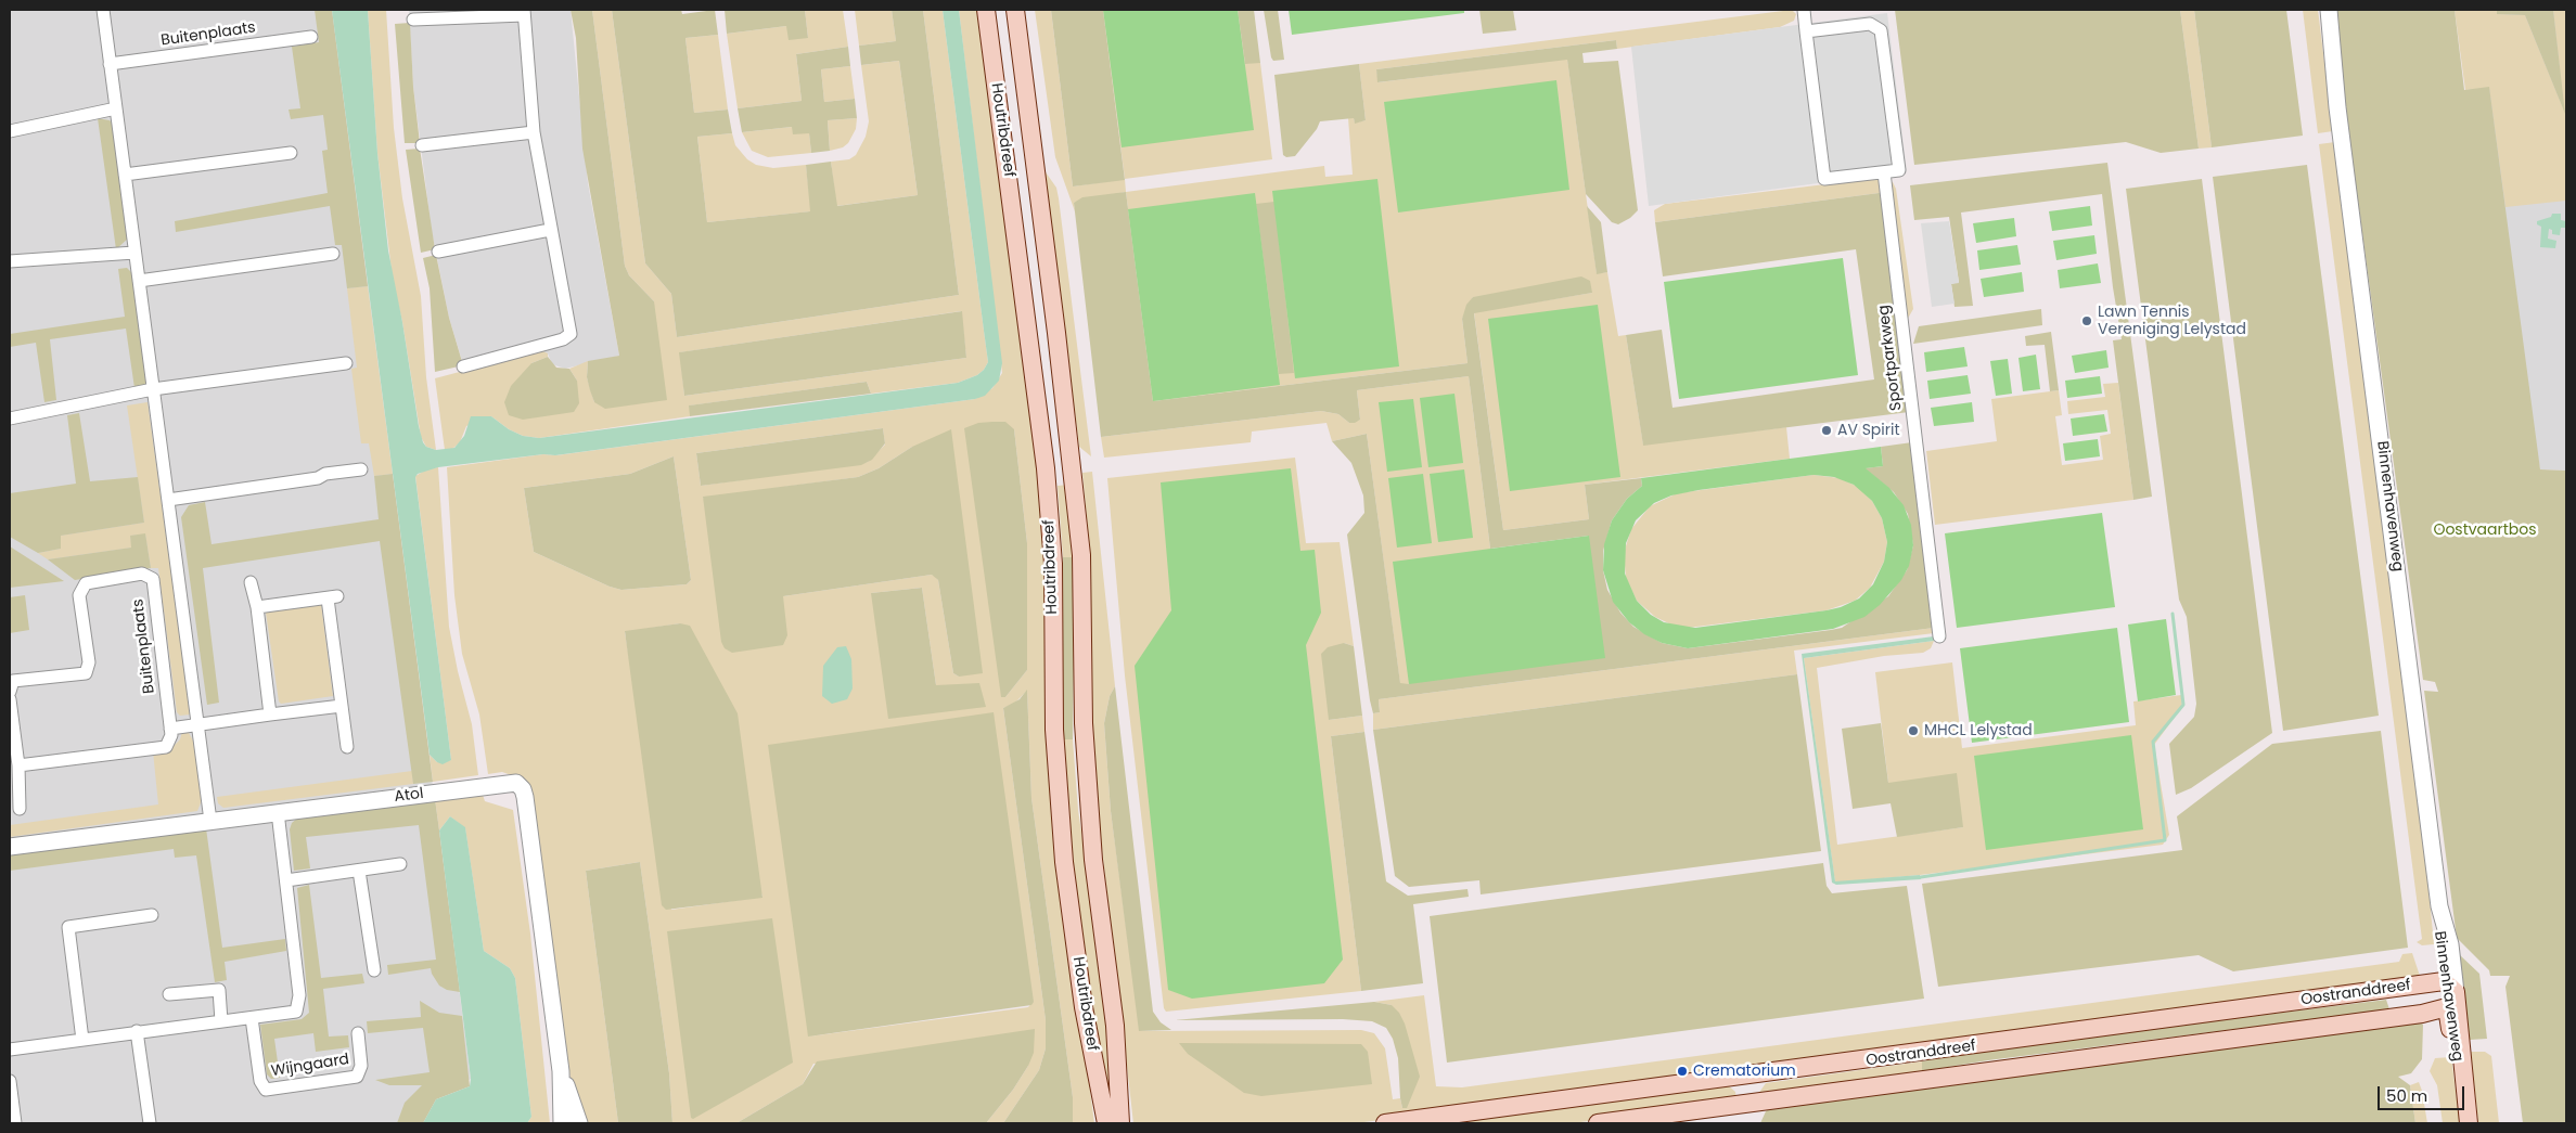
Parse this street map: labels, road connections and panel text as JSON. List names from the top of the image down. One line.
{"streets":{"main road":["Houtribdreef","Binnenhavenweg","Oostranddreef"],"street":["Buitenplaats","Sportparkweg","Atol","Wijngaard"]},"crossings":[["Binnenhavenweg","Oostranddreef"]],"parks":["Oostvaartbos"],"places":["Lawn Tennis Vereniging Lelystad","AV Spirit","MHCL Lelystad","Crematorium"],"scale_bar":"50 m"}
